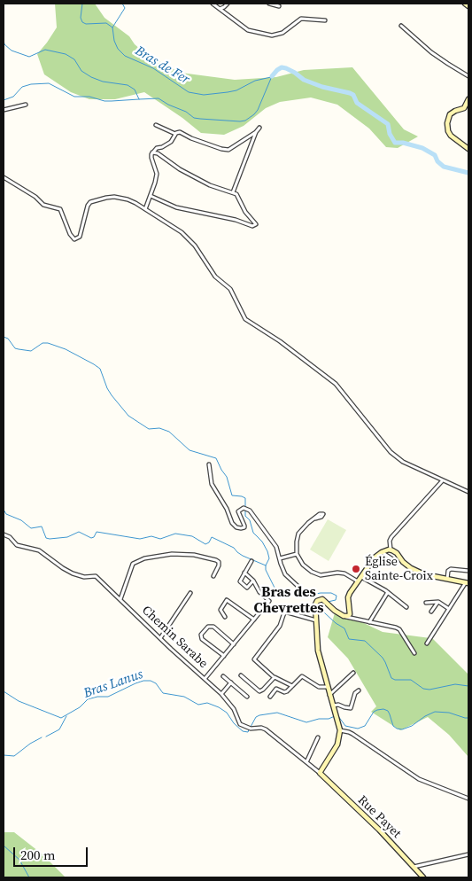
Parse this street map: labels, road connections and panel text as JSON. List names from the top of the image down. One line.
{"streets":{"main road":["Rue Payet"],"street":["Chemin Sarabe"]},"crossings":[["Chemin Sarabe","Rue Payet"]],"districts":["Bras des Chevrettes"],"water":["Bras de Fer","Bras Lanus"],"places":["Église Sainte-Croix"],"scale_bar":"200 m"}
